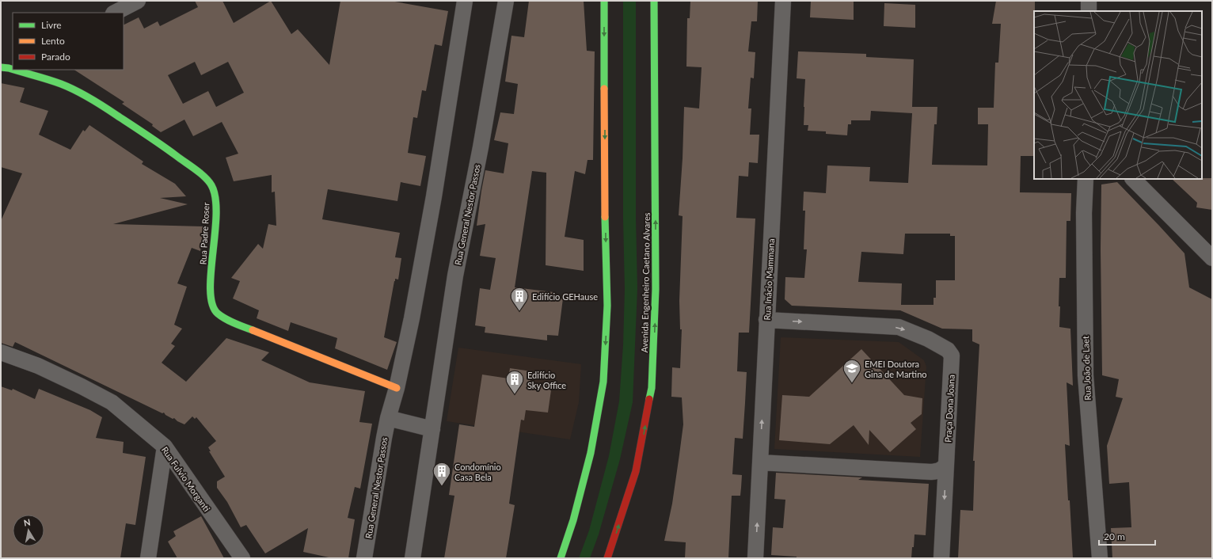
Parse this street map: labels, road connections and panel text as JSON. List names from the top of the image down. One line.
{"streets":{"street":["Rua General Nestor Passos","Rua Padre Roser","Rua Inácio Mammana","Avenida Engenheiro Caetano Alvares","Rua João de Laet","Praça Dona Joana","Rua Fulvio Morganti"]},"crossings":[["Rua General Nestor Passos","Rua Padre Roser"],["Rua Inácio Mammana","Praça Dona Joana"]],"one_way":["Rua Inácio Mammana"],"places":{"building":["Edifício GEHause","Edifício Sky Office","Condomínio Casa Bela"],"school or university":["EMEI Doutora Gina de Martino"]},"legend":["Livre","Lento","Parado"],"scale_bar":"20 m","north":"top"}
